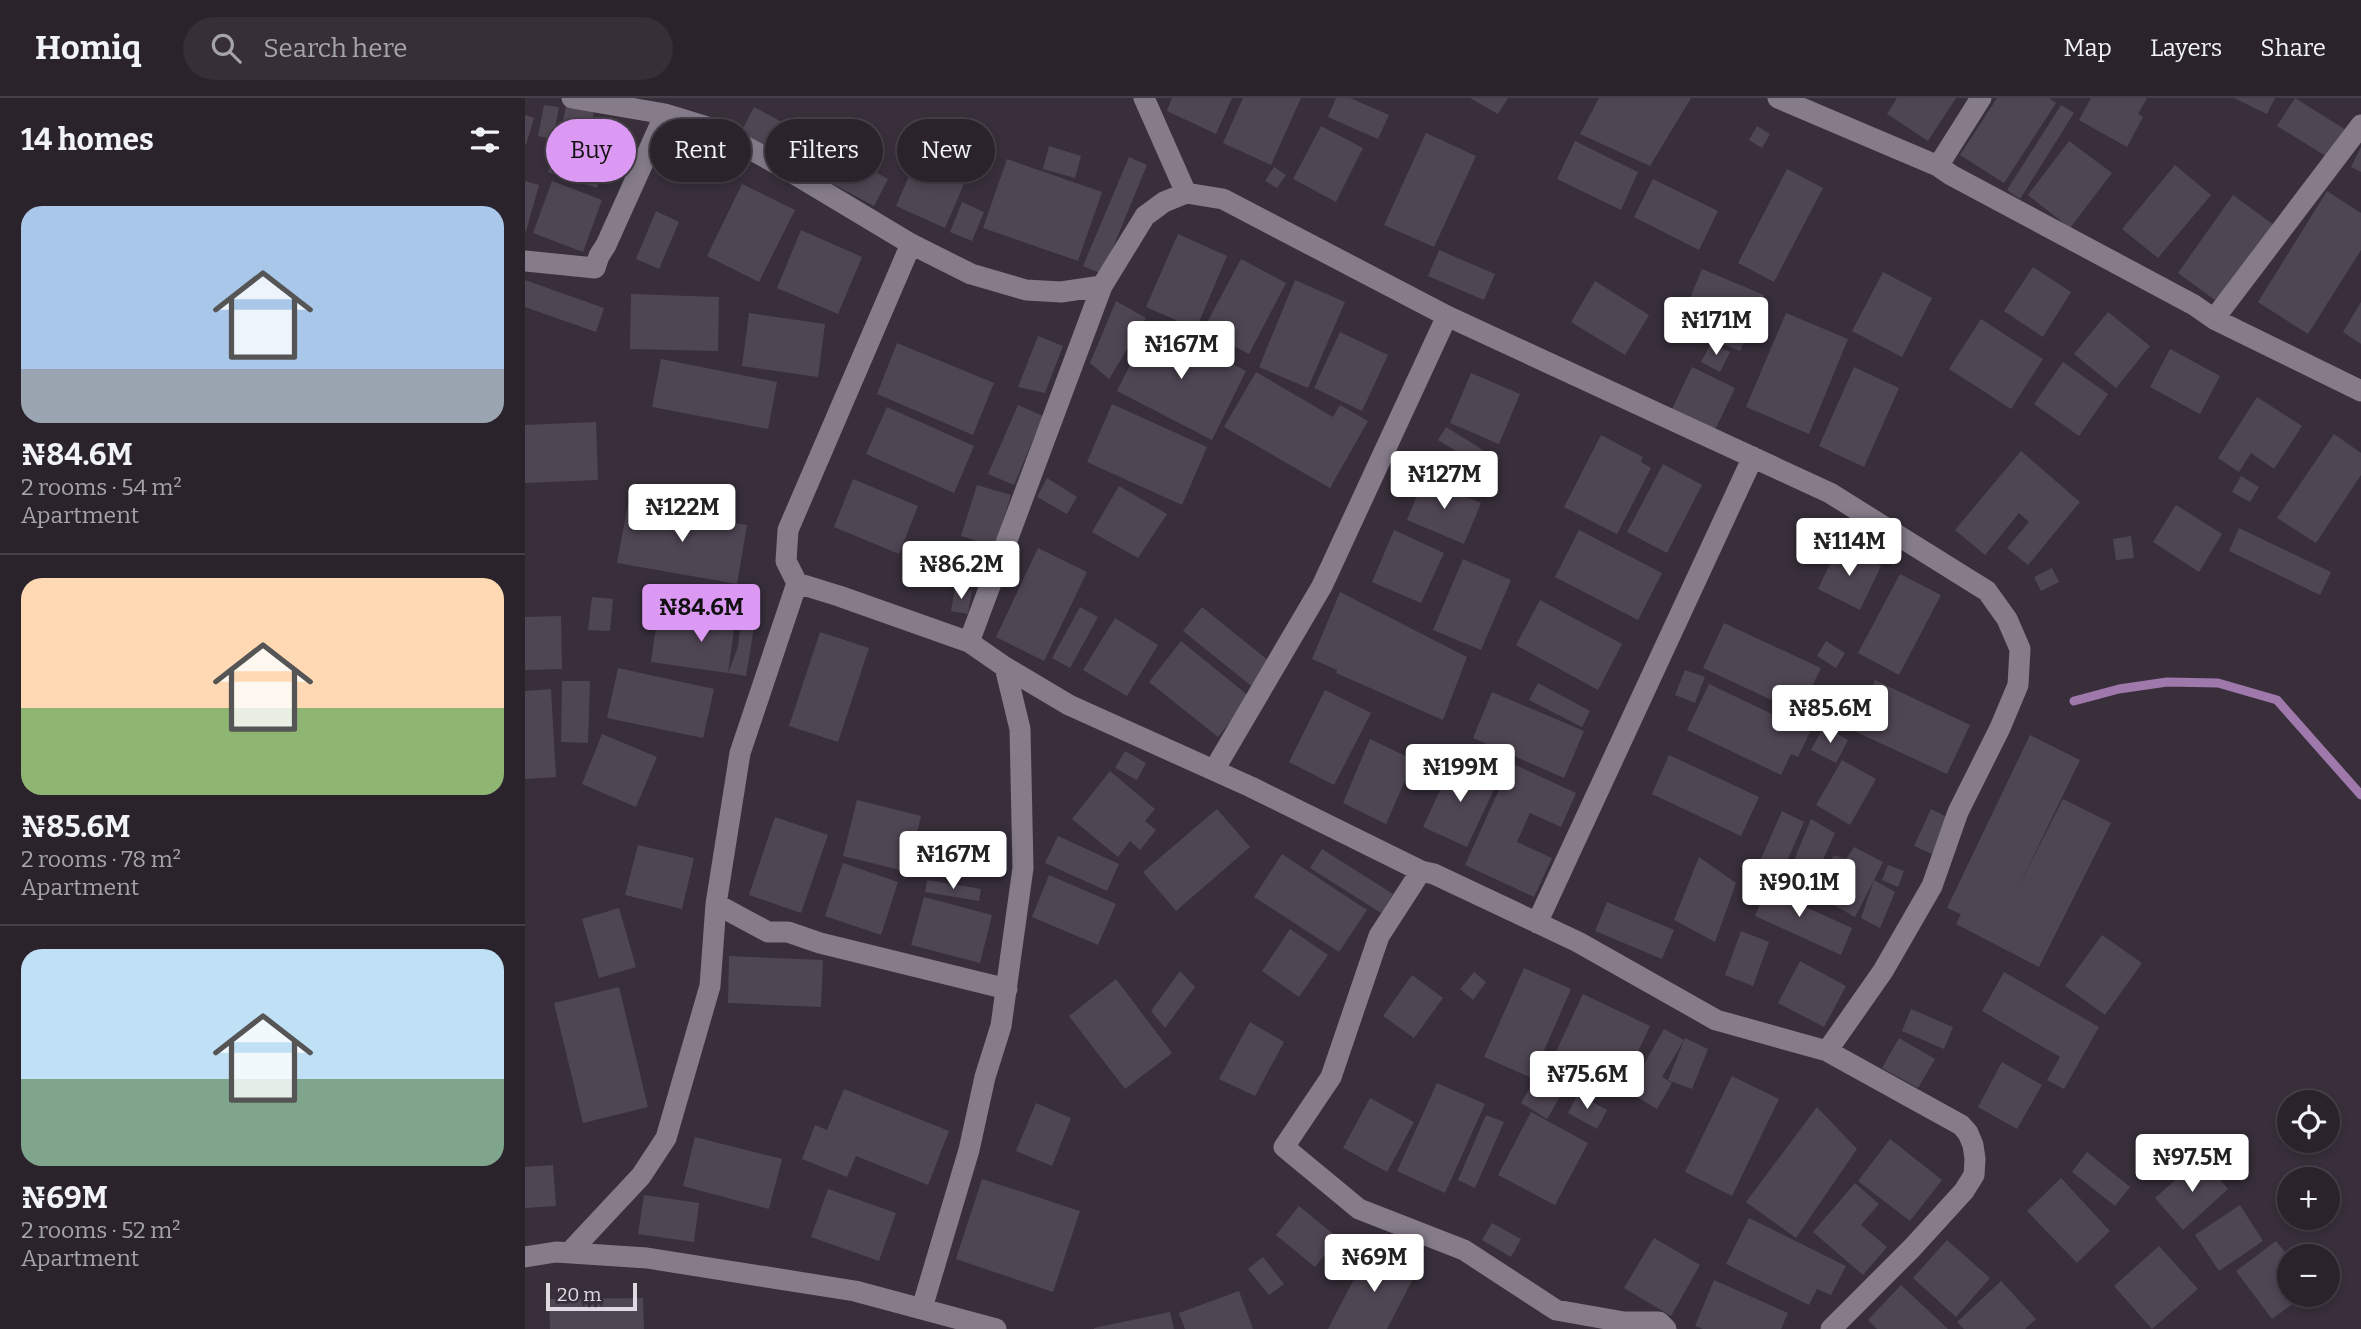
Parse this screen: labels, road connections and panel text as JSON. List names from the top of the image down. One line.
{"scale_bar":"20 m","page":{"header":"Homiq","search":"Search here","nav":["Map","Layers","Share"],"heading":"14 homes","chip":["Buy","Rent","Filters","New"],"list":[{"name":"₦84.6M","note":"2 rooms · 54 m² · Apartment"},{"name":"₦85.6M","note":"2 rooms · 78 m² · Apartment"},{"name":"₦69M","note":"2 rooms · 52 m² · Apartment"}],"price":["₦171M","₦167M","₦127M","₦122M","₦114M","₦86.2M","₦84.6M","₦85.6M","₦199M","₦167M","₦90.1M","₦75.6M","₦97.5M","₦69M"],"map_buttons":["+","−"],"scale":"20 m"}}
